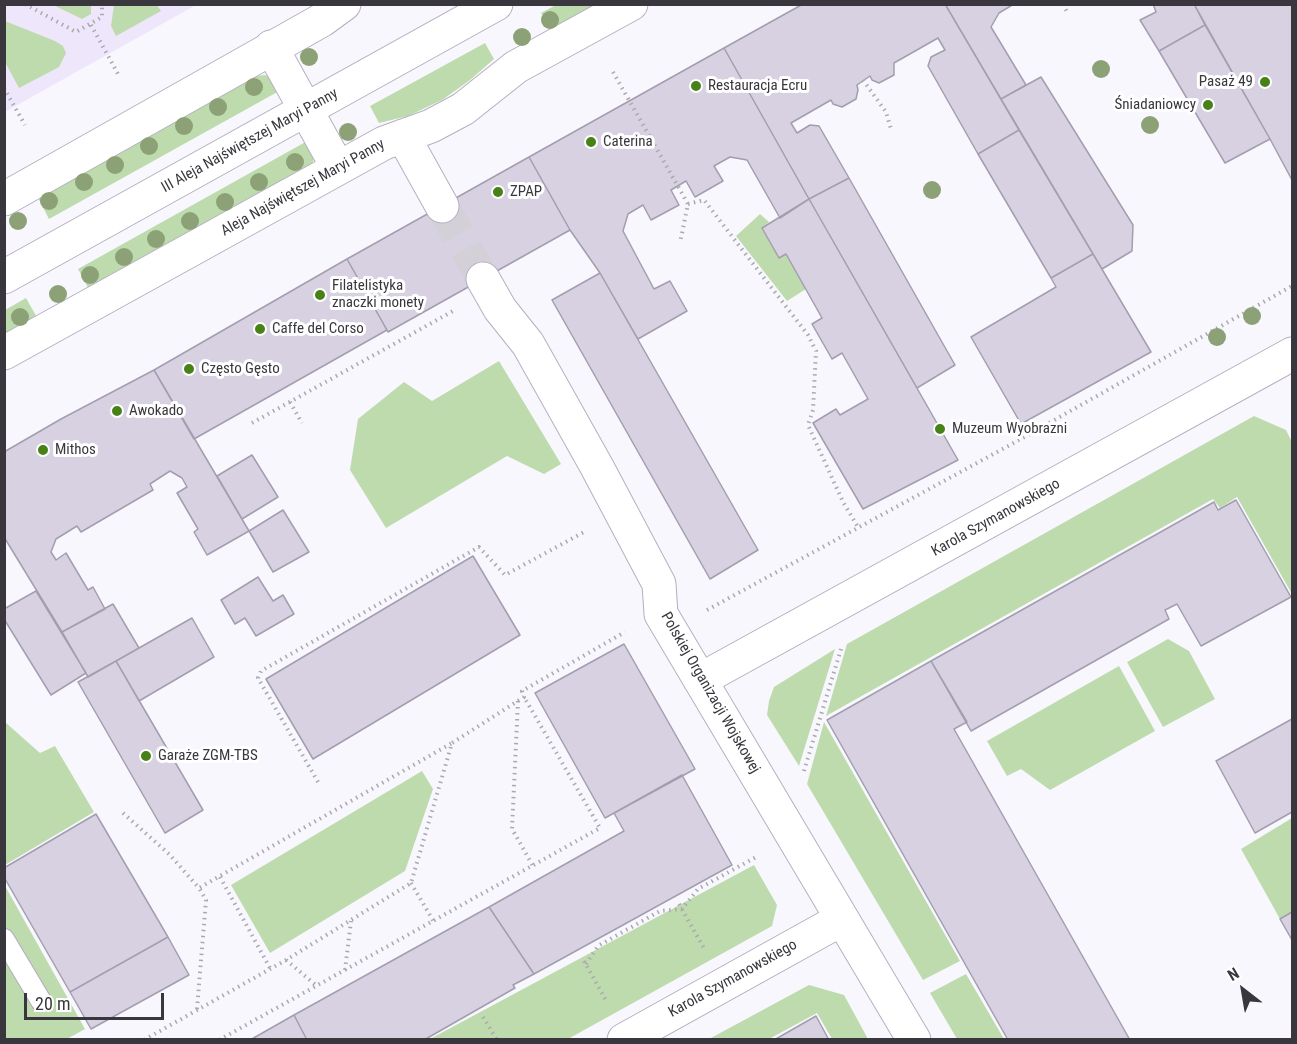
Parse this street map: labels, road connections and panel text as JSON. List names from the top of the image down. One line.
{"streets":{"street":["III Aleja Najświętszej Maryi Panny","Aleja Najświętszej Maryi Panny","Karola Szymanowskiego","Polskiej Organizacji Wojskowej"]},"crossings":[["Karola Szymanowskiego","Polskiej Organizacji Wojskowej"]],"places":["Pasaż 49","Restauracja Ecru","Śniadaniowcy","Caterina","ZPAP","Filatelistyka znaczki monety","Caffe del Corso","Często Gęsto","Awokado","Muzeum Wyobrazni","Mithos","Garaże ZGM-TBS"],"scale_bar":"20 m","north":"top left"}
